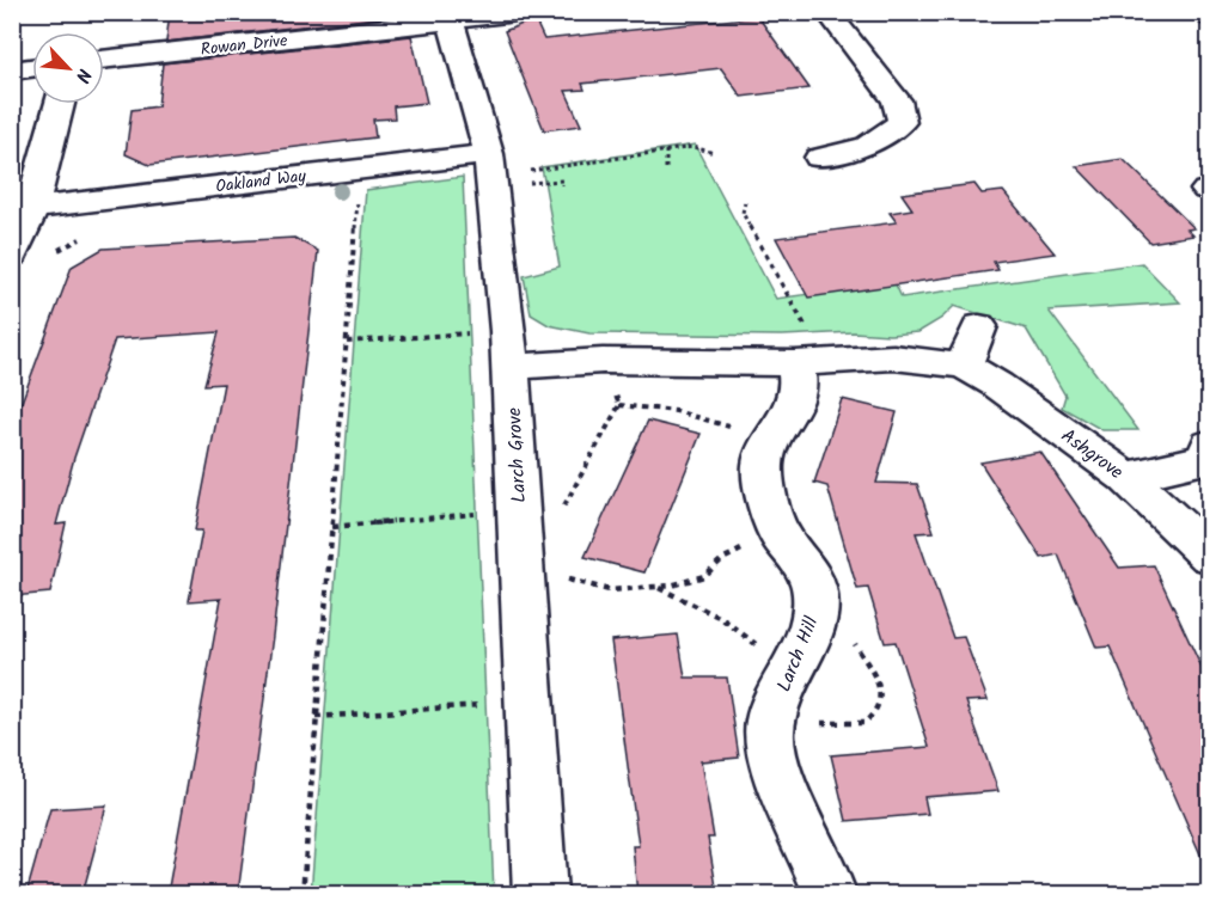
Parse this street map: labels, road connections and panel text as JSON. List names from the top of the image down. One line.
{"streets":{"street":["Rowan Drive","Oakland Way","Ashgrove","Larch Grove","Larch Hill"]},"crossings":[["Rowan Drive","Larch Grove"],["Oakland Way","Larch Grove"],["Ashgrove","Larch Hill"]],"north":"bottom right"}
